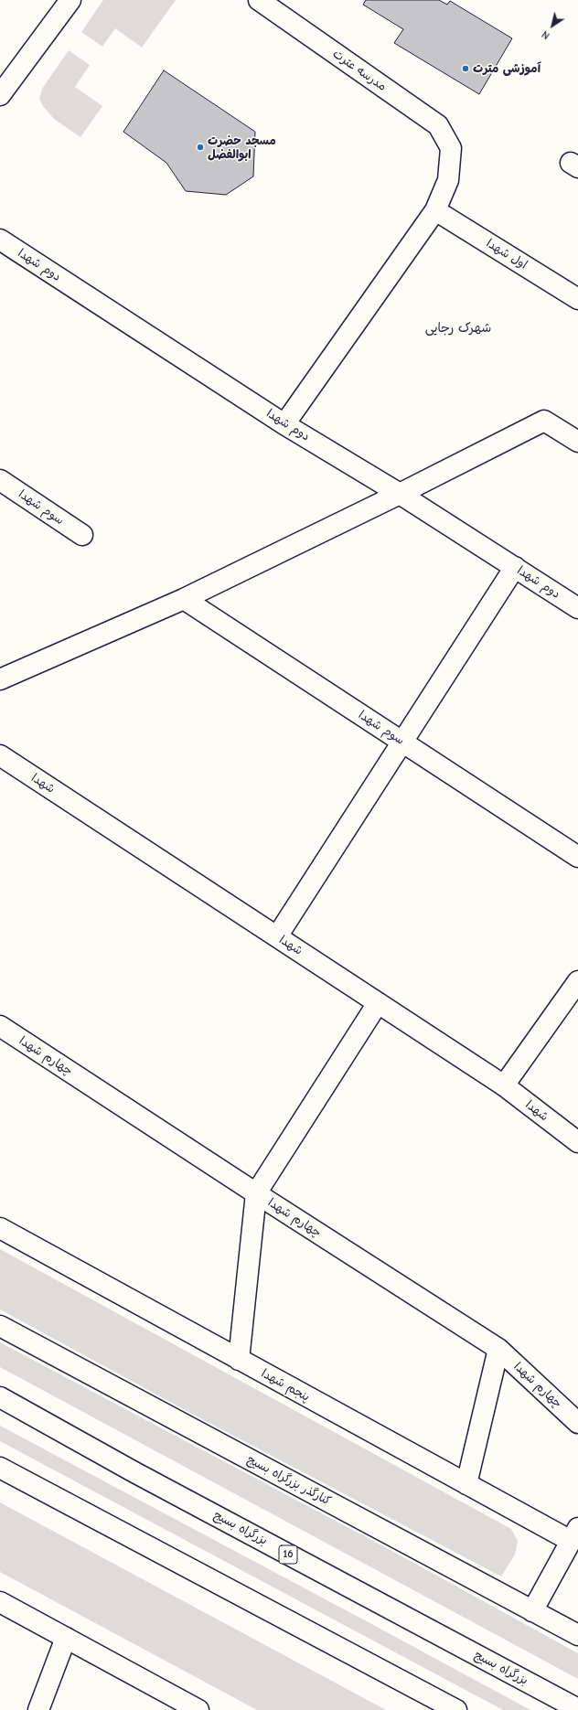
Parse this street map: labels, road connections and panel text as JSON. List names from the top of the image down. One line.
{"streets":{"main road":["مدرسه عترت","اول شهدا","دوم شهدا","سوم شهدا","شهدا","چهارم شهدا","پنجم شهدا","کنارگذر بزرگراه بسیج","بزرگراه بسیج","16"]},"crossings":[["مدرسه عترت","اول شهدا"]],"districts":["شهرک رجایی"],"places":["آموزشی مترت","مسجد حضرت ابوالفضل"],"north":"bottom left"}
